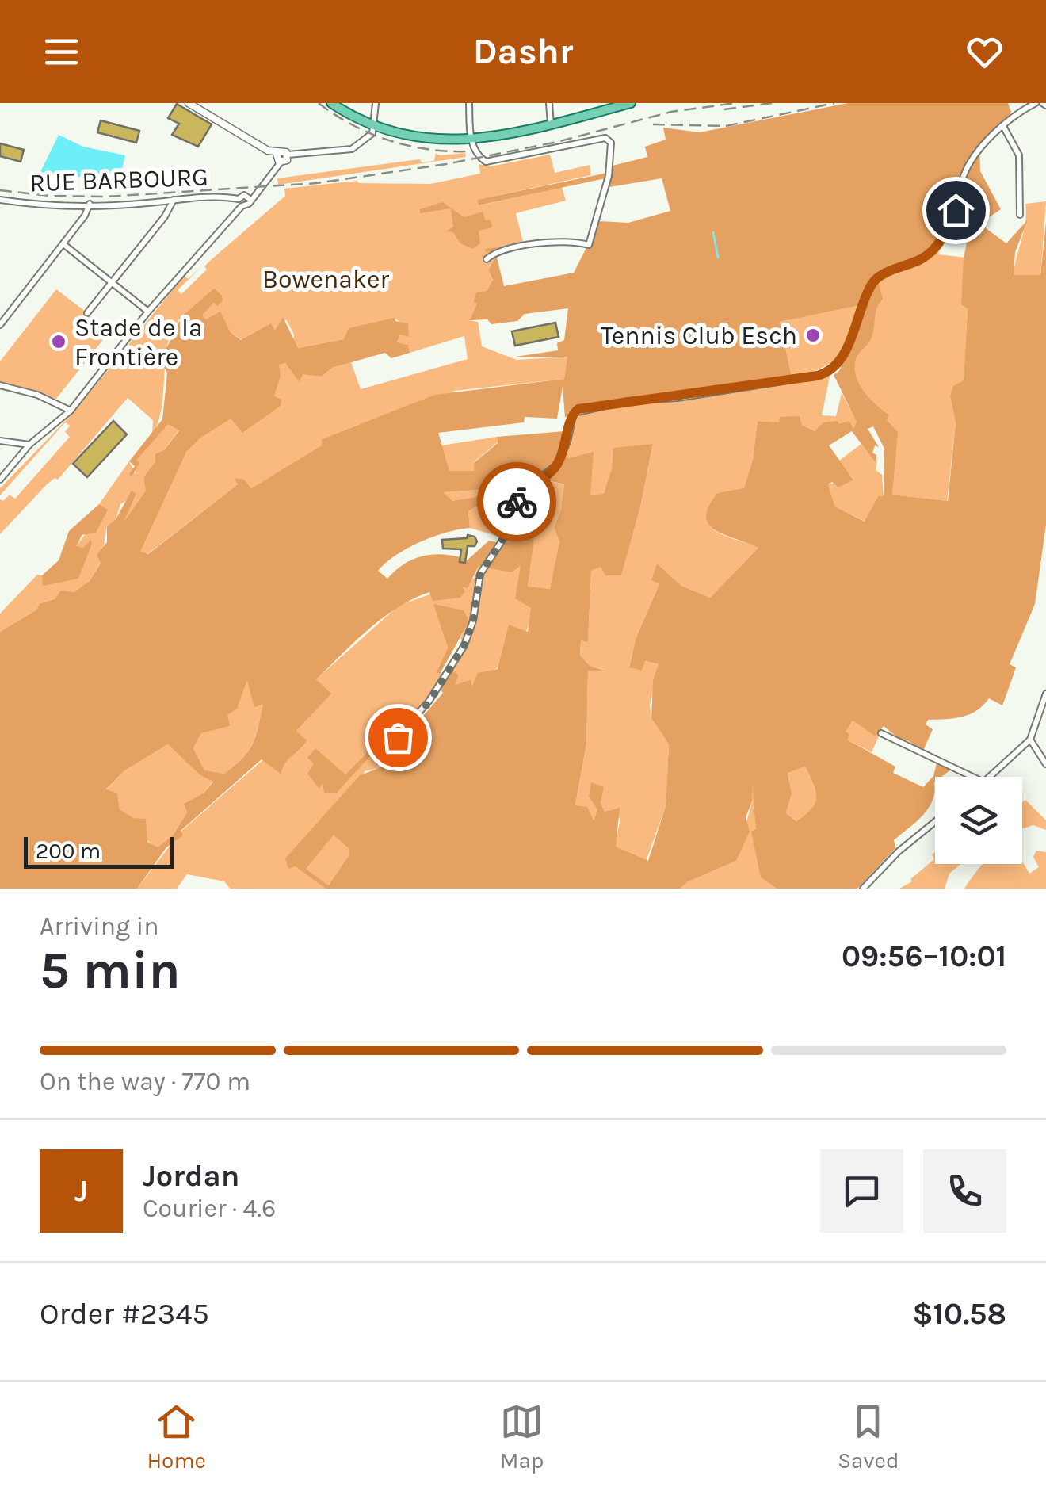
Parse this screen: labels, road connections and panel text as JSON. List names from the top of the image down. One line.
{"streets":{"street":["RUE BARBOURG"]},"parks":["Bowenaker"],"places":["Tennis Club Esch","Stade de la Frontière"],"scale_bar":"200 m","page":{"header":"Dashr","scale":"200 m","heading":["5 min","Arriving in","09:56–10:01"],"panel":["Jordan","Courier · 4.6","Order #2345","$10.58"],"bar":"On the way · 770 m","round":"J","tabs":["Home","Map","Saved"]}}
